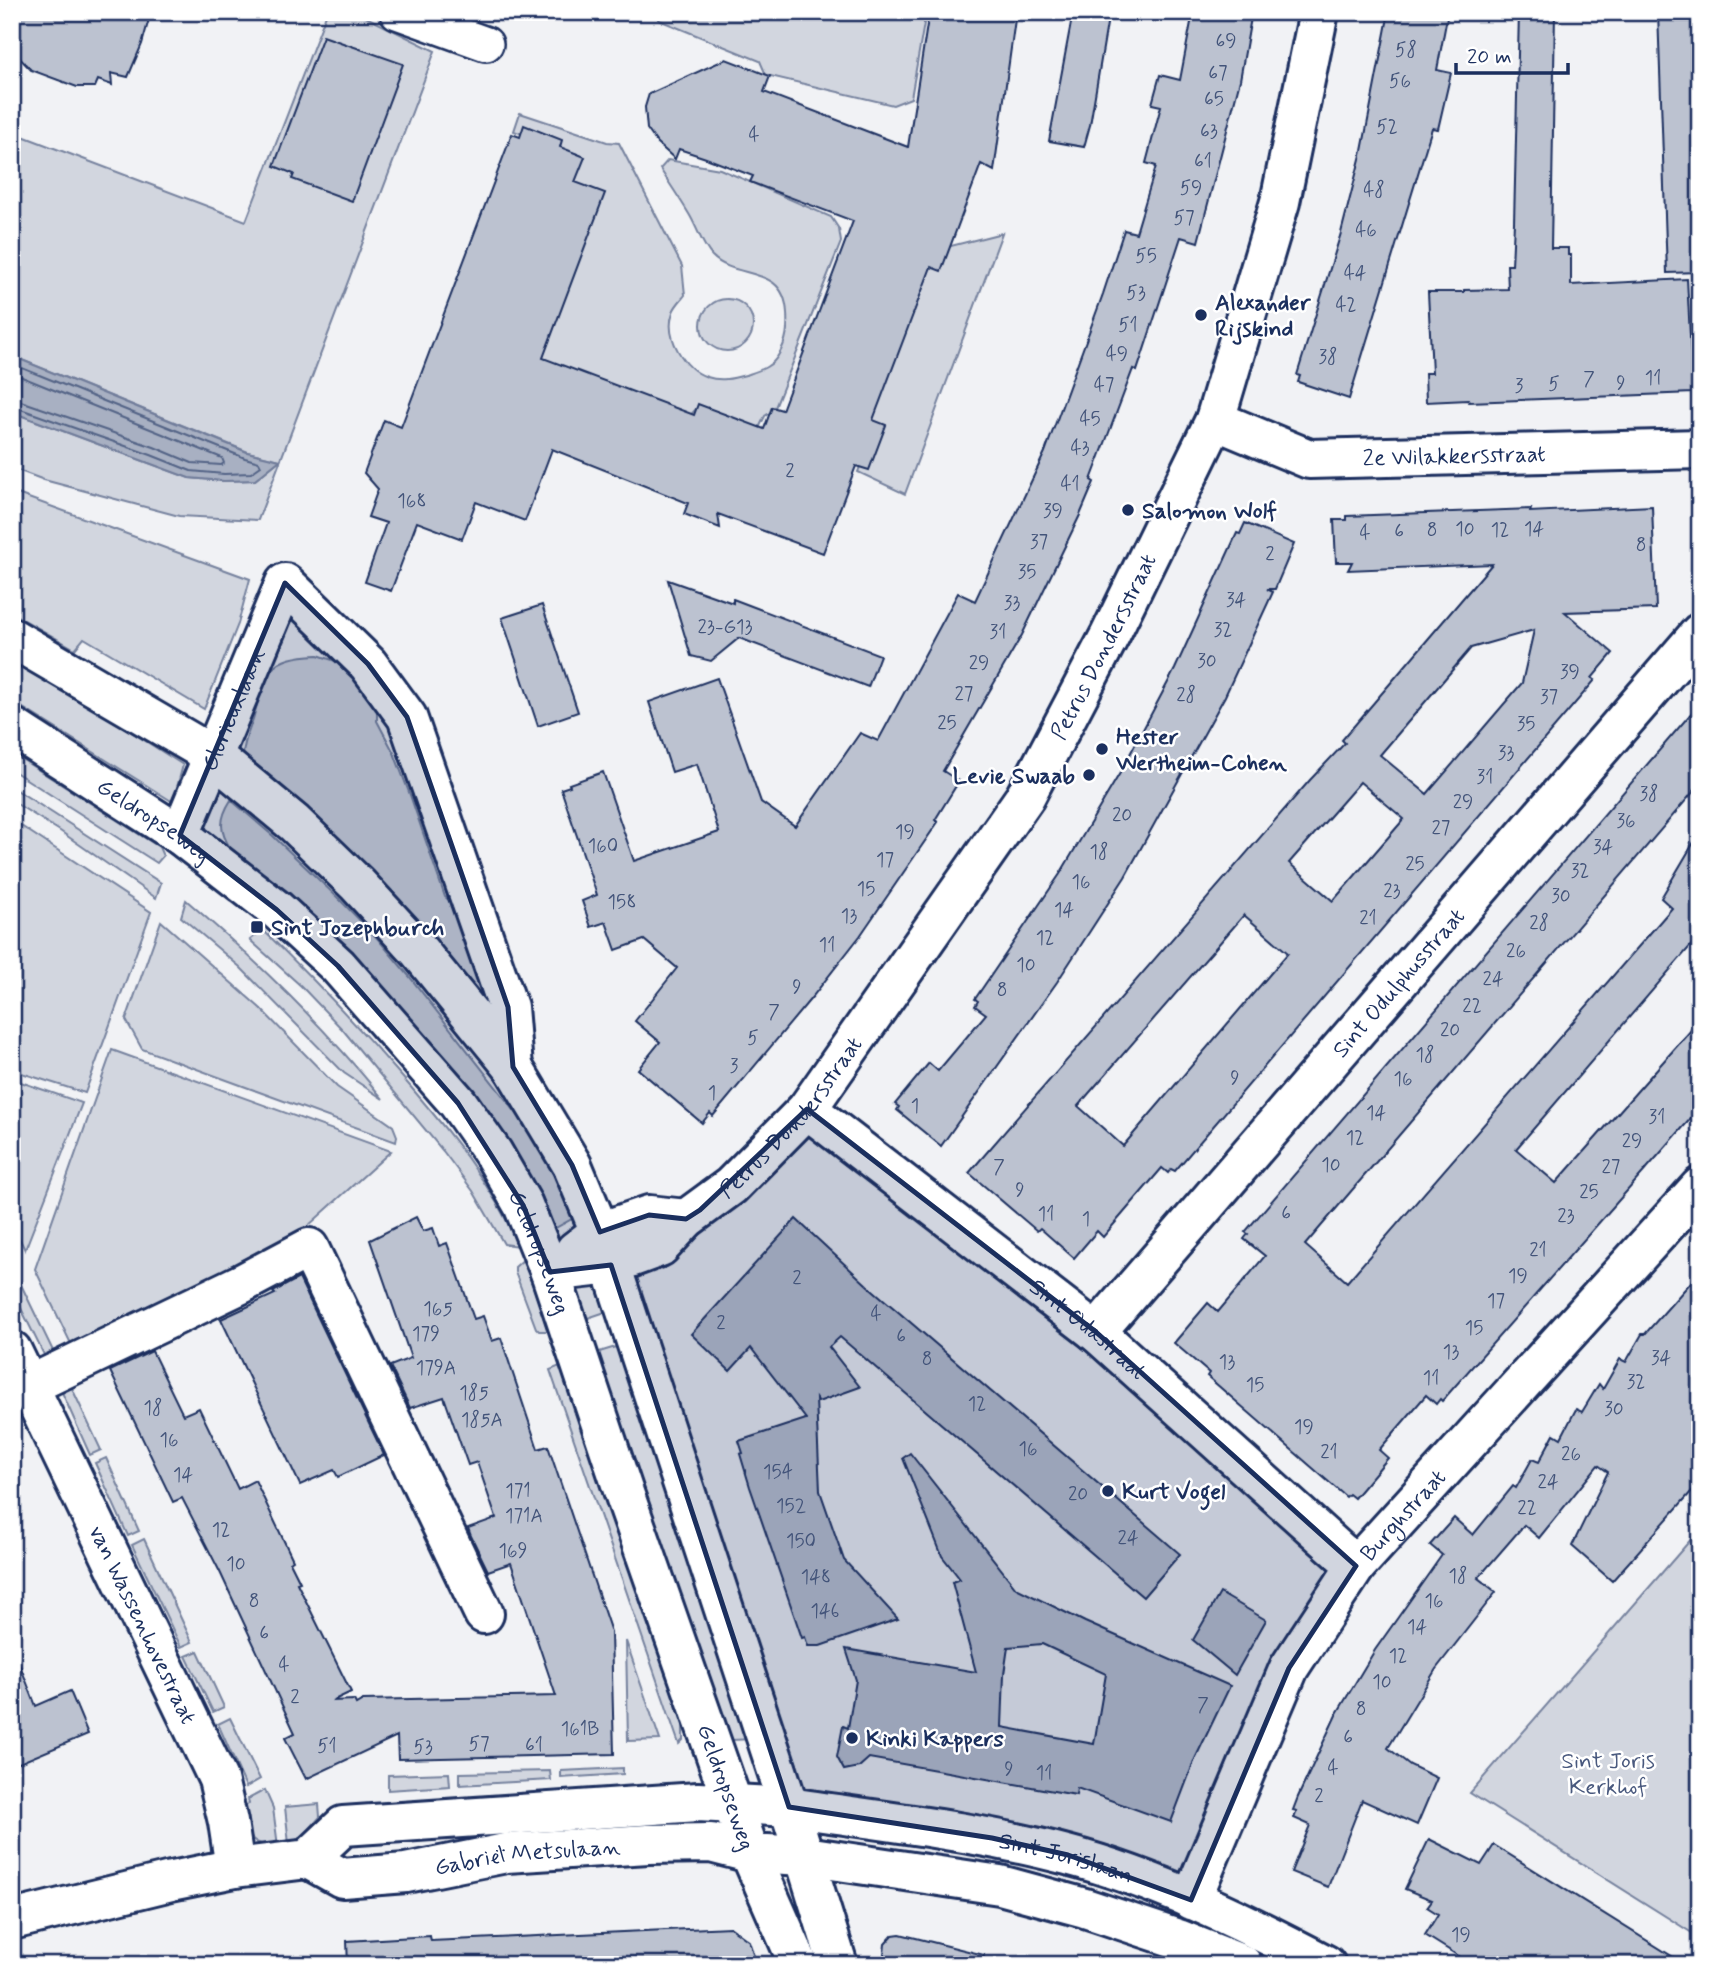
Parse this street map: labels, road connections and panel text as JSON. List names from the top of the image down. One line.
{"streets":{"street":["2e Wilakkersstraat","Petrus Dondersstraat","Glorieuxlaan","Geldropseweg","Sint Odulphusstraat","Sint Odastraat","Burghstraat","van Wassenhovestraat","Gabriël Metsulaan","Sint Jorislaan"]},"crossings":[["2e Wilakkersstraat","Petrus Dondersstraat"],["Petrus Dondersstraat","Geldropseweg"],["Petrus Dondersstraat","Sint Odastraat"],["Glorieuxlaan","Geldropseweg"],["Geldropseweg","Gabriël Metsulaan"],["Sint Odulphusstraat","Sint Odastraat"],["Sint Odastraat","Burghstraat"],["Burghstraat","Sint Jorislaan"],["Gabriël Metsulaan","Sint Jorislaan"]],"parks":["Sint Joris Kerkhof"],"places":{"other":["Alexander Rijskind","Salomon Wolf","Hester Wertheim-Cohen","Levie Swaab","Kurt Vogel","Kinki Kappers"],"transit":["Sint Jozephburch"]},"house_numbers":["69","58","67","56","65","52","63","4","61","59","48","57","46","55","44","53","42","51","49","38","11","7","9","5","47","3","45","43","2","41","168","39","10","14","8","12","6","4","37","8","2","35","34","33","23-G13","32","31","30","29","39","27","28","37","25","35","33","31","38","29","20","36","27","19","160","34","18","17","25","32","16","15","23","30","158","14","13","21","28","12","11","26","10","24","9","8","22","7","20","5","18","3","9","16","1","1","14","31","12","29","10","7","27","9","25","6","11","23","1","21","19","2","17","165","4","2","15","179","6","13","34","8","13","179A","11","32","15","185","12","18","30","185A","19","16","16","21","26","154","14","24","171","20","152","22","171A","12","24","150","169","10","18","148","8","16","146","14","6","12","4","10","2","7","8","161B","6","57","61","51","53","4","9","11","2","19"],"scale_bar":"20 m"}
